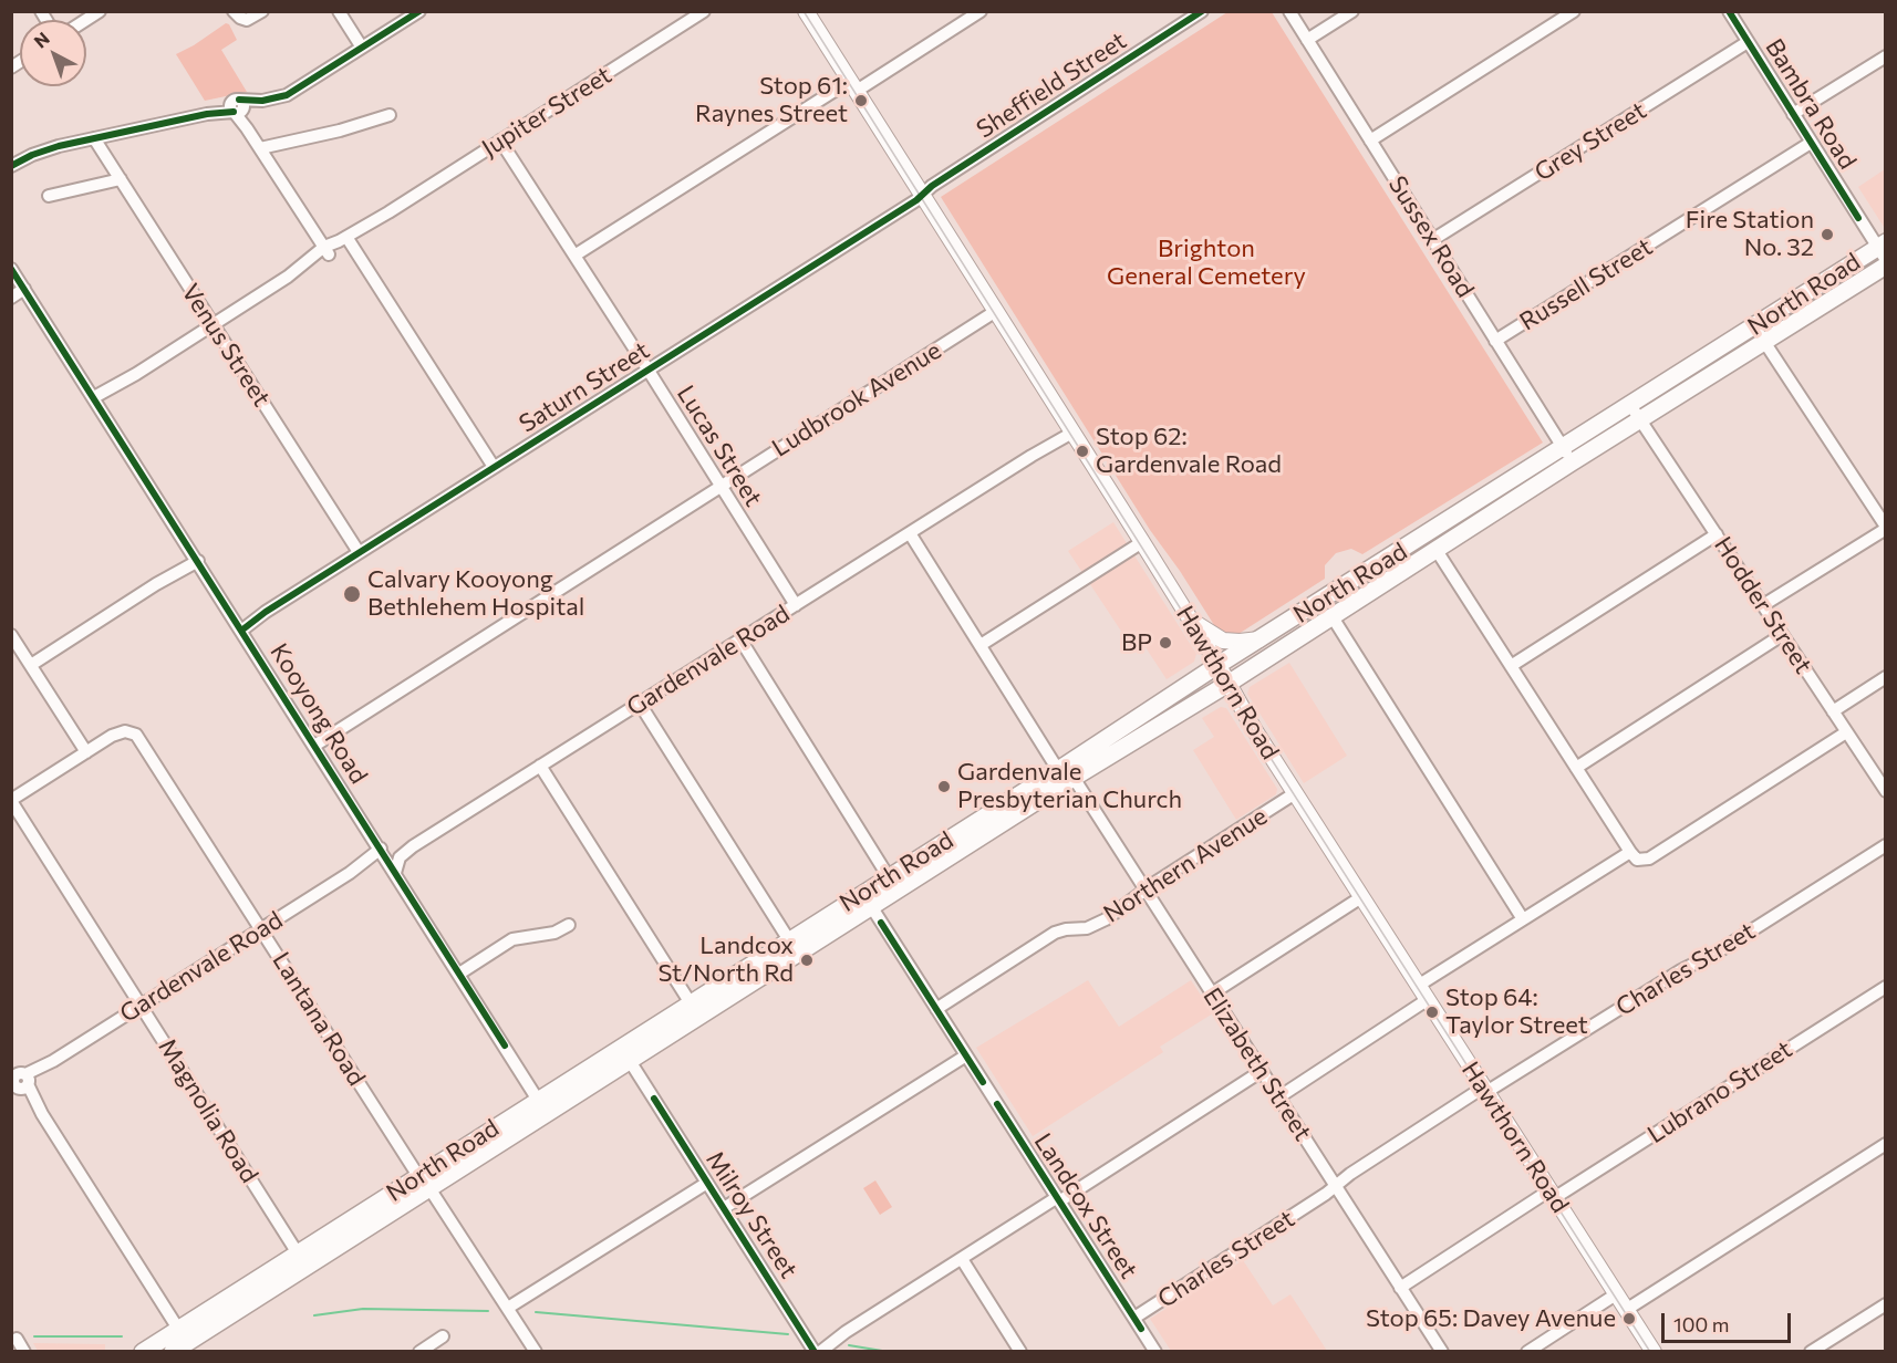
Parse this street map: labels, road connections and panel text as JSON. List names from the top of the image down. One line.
{"streets":{"highway":["North Road"],"main road":["Hawthorn Road"],"street":["Sheffield Street","Bambra Road","Jupiter Street","Grey Street","Sussex Road","Russell Street","Venus Street","Saturn Street","Ludbrook Avenue","Lucas Street","Hodder Street","Gardenvale Road","Kooyong Road","Northern Avenue","Charles Street","Lantana Road","Elizabeth Street","Lubrano Street","Magnolia Road","Landcox Street","Milroy Street"]},"crossings":[["Sheffield Street","Saturn Street"],["Sheffield Street","Hawthorn Road"],["Bambra Road","Grey Street"],["Bambra Road","Russell Street"],["Bambra Road","North Road"],["Jupiter Street","Venus Street"],["Jupiter Street","Lucas Street"],["Jupiter Street","Kooyong Road"],["Grey Street","Sussex Road"],["Sussex Road","Russell Street"],["Sussex Road","North Road"],["North Road","Hodder Street"],["North Road","Hawthorn Road"],["North Road","Kooyong Road"],["North Road","Lantana Road"],["North Road","Elizabeth Street"],["North Road","Magnolia Road"],["North Road","Landcox Street"],["North Road","Milroy Street"],["Venus Street","Saturn Street"],["Saturn Street","Lucas Street"],["Saturn Street","Hawthorn Road"],["Saturn Street","Kooyong Road"],["Ludbrook Avenue","Lucas Street"],["Ludbrook Avenue","Hawthorn Road"],["Ludbrook Avenue","Kooyong Road"],["Lucas Street","Gardenvale Road"],["Gardenvale Road","Hawthorn Road"],["Gardenvale Road","Kooyong Road"],["Gardenvale Road","Lantana Road"],["Gardenvale Road","Elizabeth Street"],["Gardenvale Road","Magnolia Road"],["Hawthorn Road","Northern Avenue"],["Hawthorn Road","Charles Street"],["Hawthorn Road","Lubrano Street"],["Northern Avenue","Elizabeth Street"],["Northern Avenue","Landcox Street"],["Charles Street","Elizabeth Street"],["Charles Street","Landcox Street"],["Elizabeth Street","Lubrano Street"]],"parks":["Brighton General Cemetery"],"places":["Stop 61: Raynes Street","Fire Station No. 32","Stop 62: Gardenvale Road","Calvary Kooyong Bethlehem Hospital","BP","Gardenvale Presbyterian Church","Landcox St/North Rd","Stop 64: Taylor Street","Stop 65: Davey Avenue"],"scale_bar":"100 m","north":"top left"}
